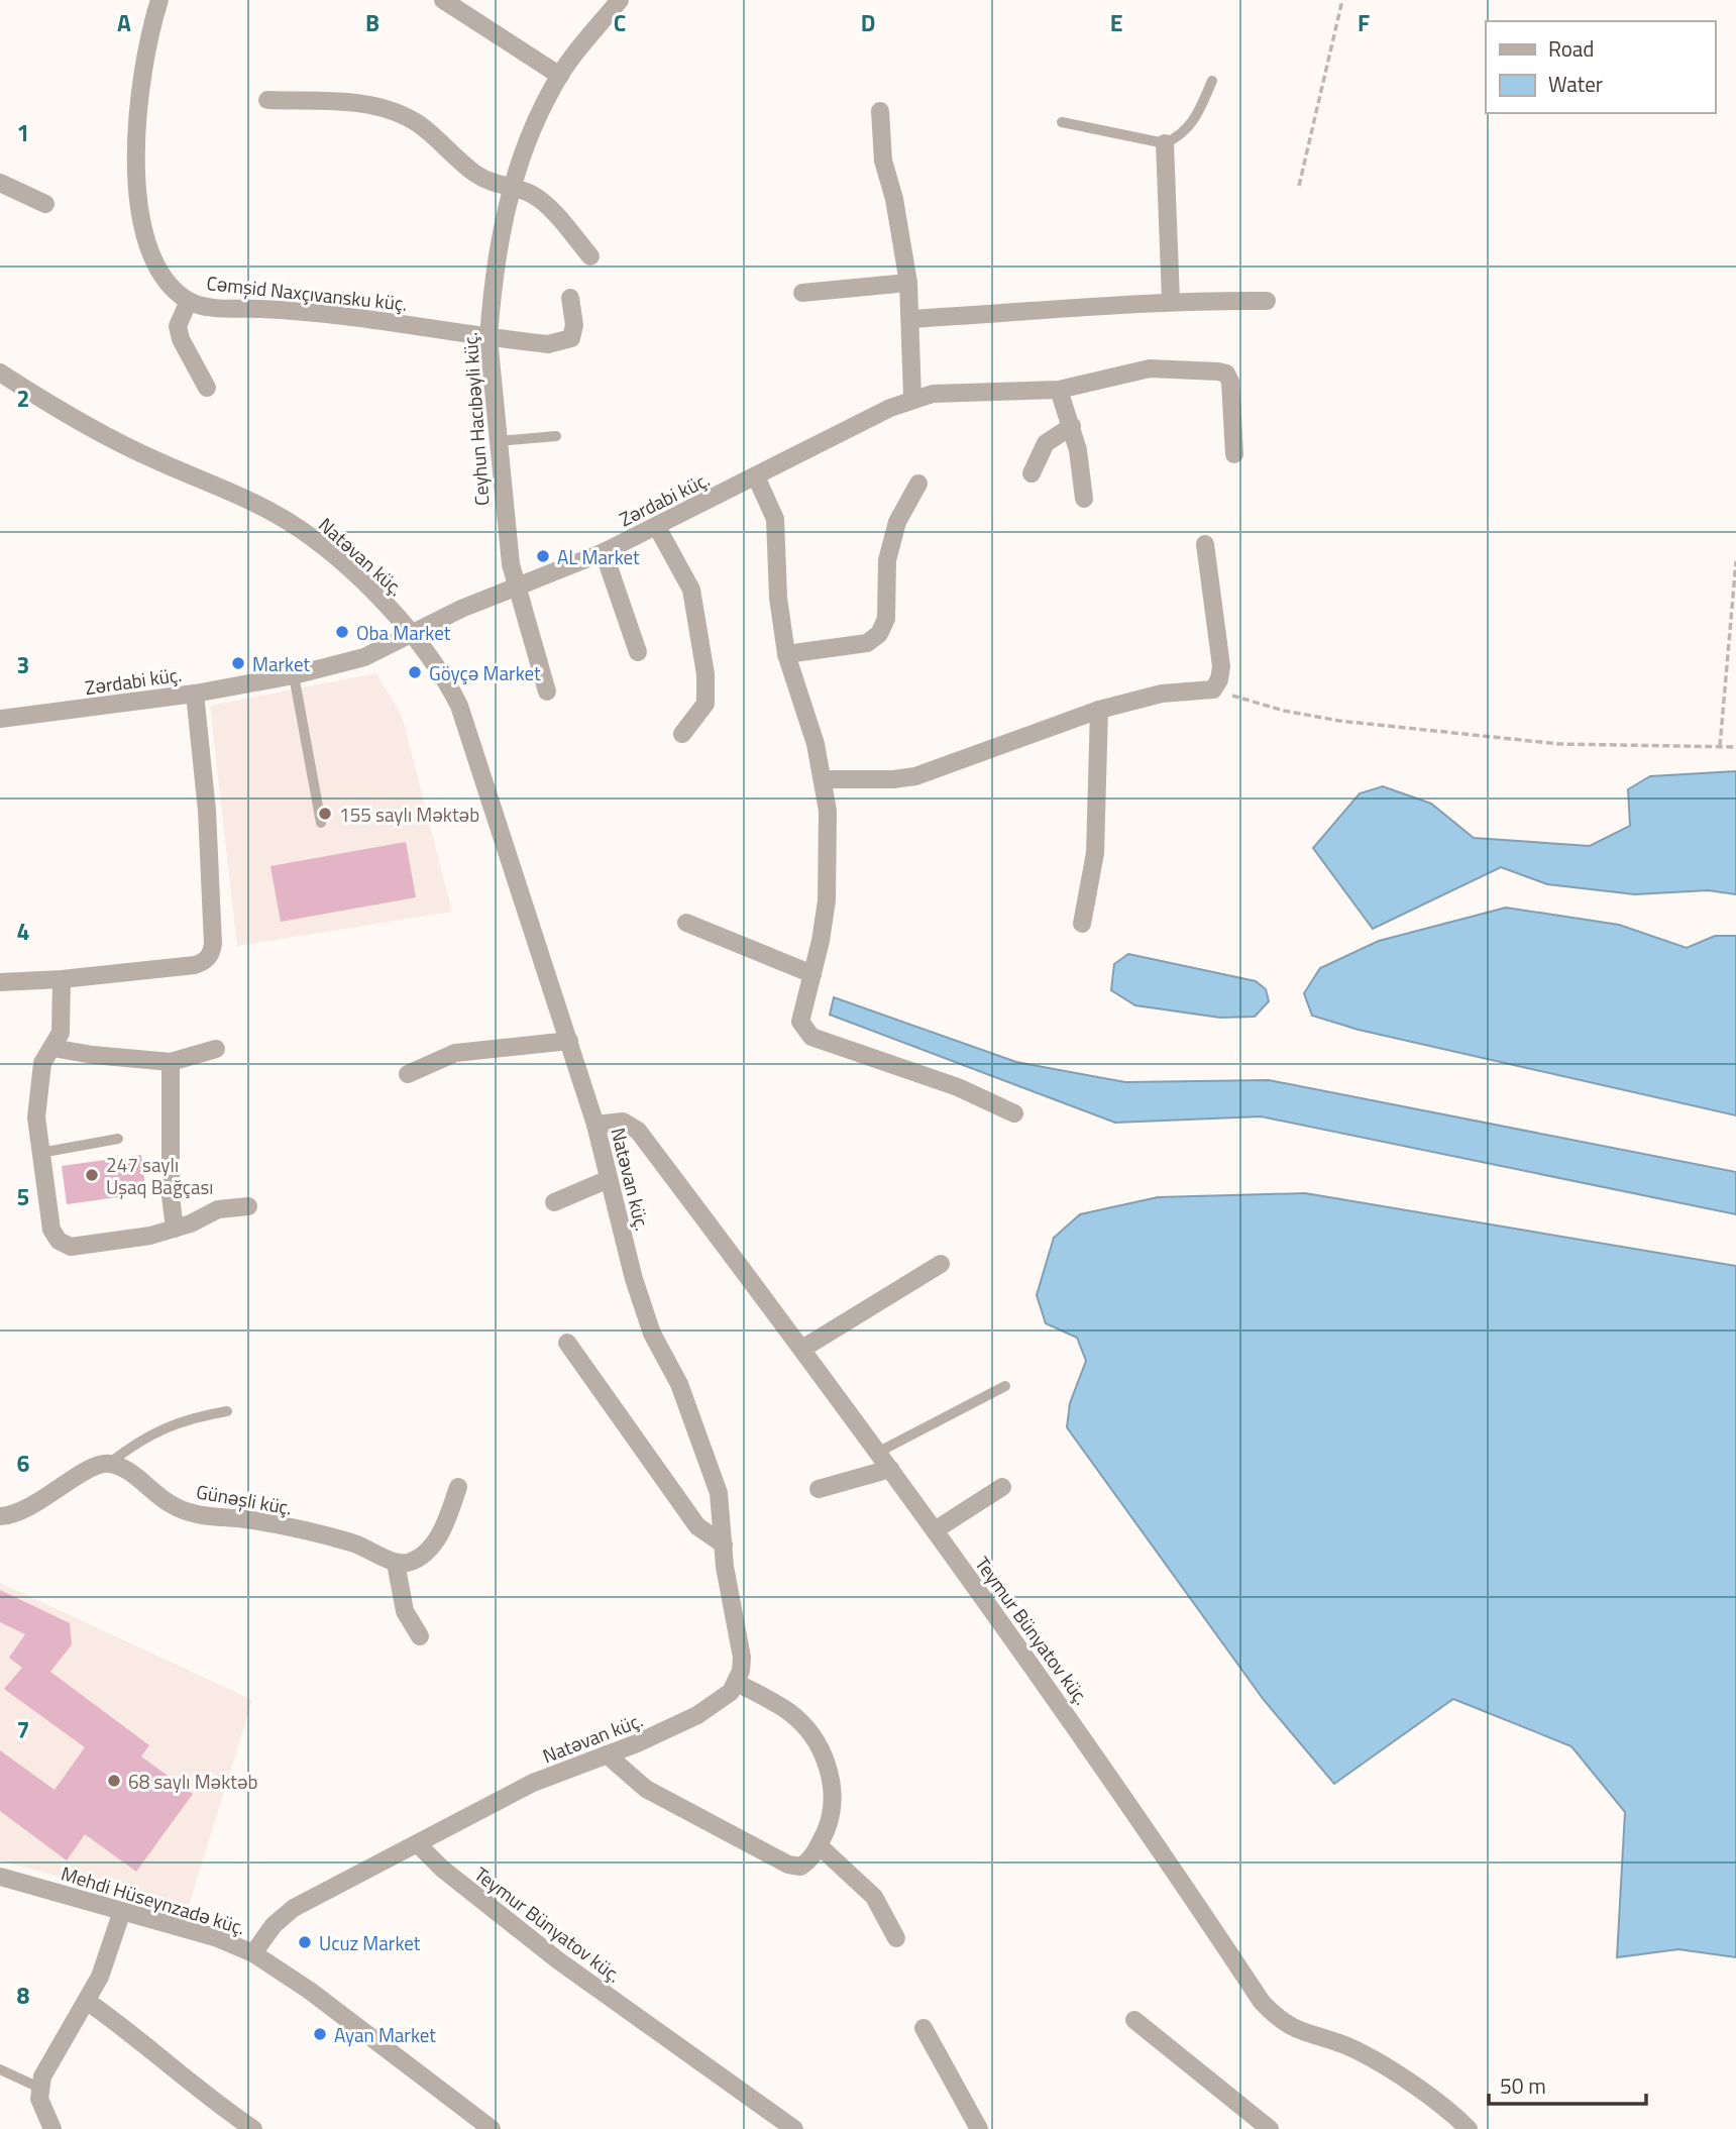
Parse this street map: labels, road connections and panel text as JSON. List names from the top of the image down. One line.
{"streets":{"street":["Cəmşid Naxçıvansku küç.","Ceyhun Hacıbəyli küç.","Zərdabi küç.","Natəvan küç.","Günəşli küç.","Teymur Bünyatov küç.","Mehdi Hüseynzadə küç."]},"crossings":[["Cəmşid Naxçıvansku küç.","Ceyhun Hacıbəyli küç."],["Ceyhun Hacıbəyli küç.","Zərdabi küç."],["Zərdabi küç.","Natəvan küç."],["Natəvan küç.","Teymur Bünyatov küç."],["Natəvan küç.","Mehdi Hüseynzadə küç."]],"places":["AL Market","Oba Market","Market","Göyçə Market","155 saylı Məktəb","247 saylı Uşaq Bağçası","68 saylı Məktəb","Ucuz Market","Ayan Market"],"legend":["Road","Water"],"scale_bar":"50 m","grid":{"columns":["A","B","C","D","E","F"],"rows":["1","2","3","4","5","6","7","8"]}}
